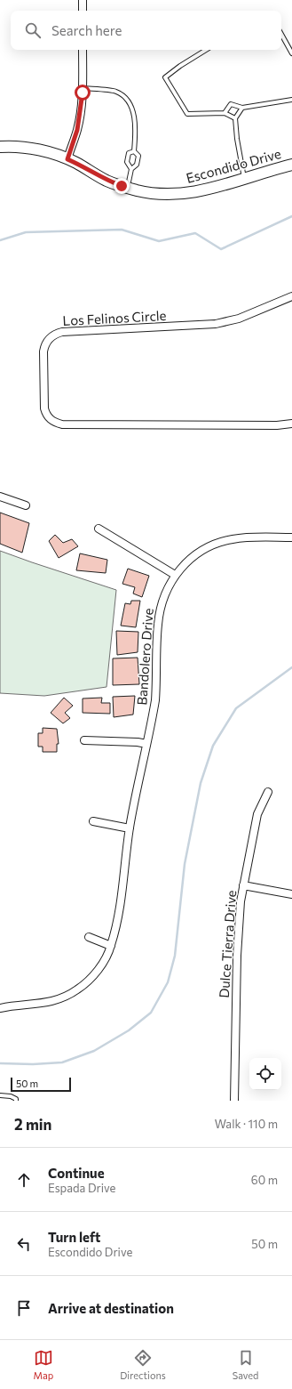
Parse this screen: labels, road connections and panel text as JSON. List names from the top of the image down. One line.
{"streets":{"street":["Escondido Drive","Los Felinos Circle","Bandolero Drive","Dulce Tierra Drive"]},"scale_bar":"50 m","page":{"search":"Search here","scale":"50 m","heading":["2 min","Walk · 110 m"],"list":[["Continue","Espada Drive","60 m"],["Turn left","Escondido Drive","50 m"],"Arrive at destination"],"nav":["Map","Directions","Saved"]}}
